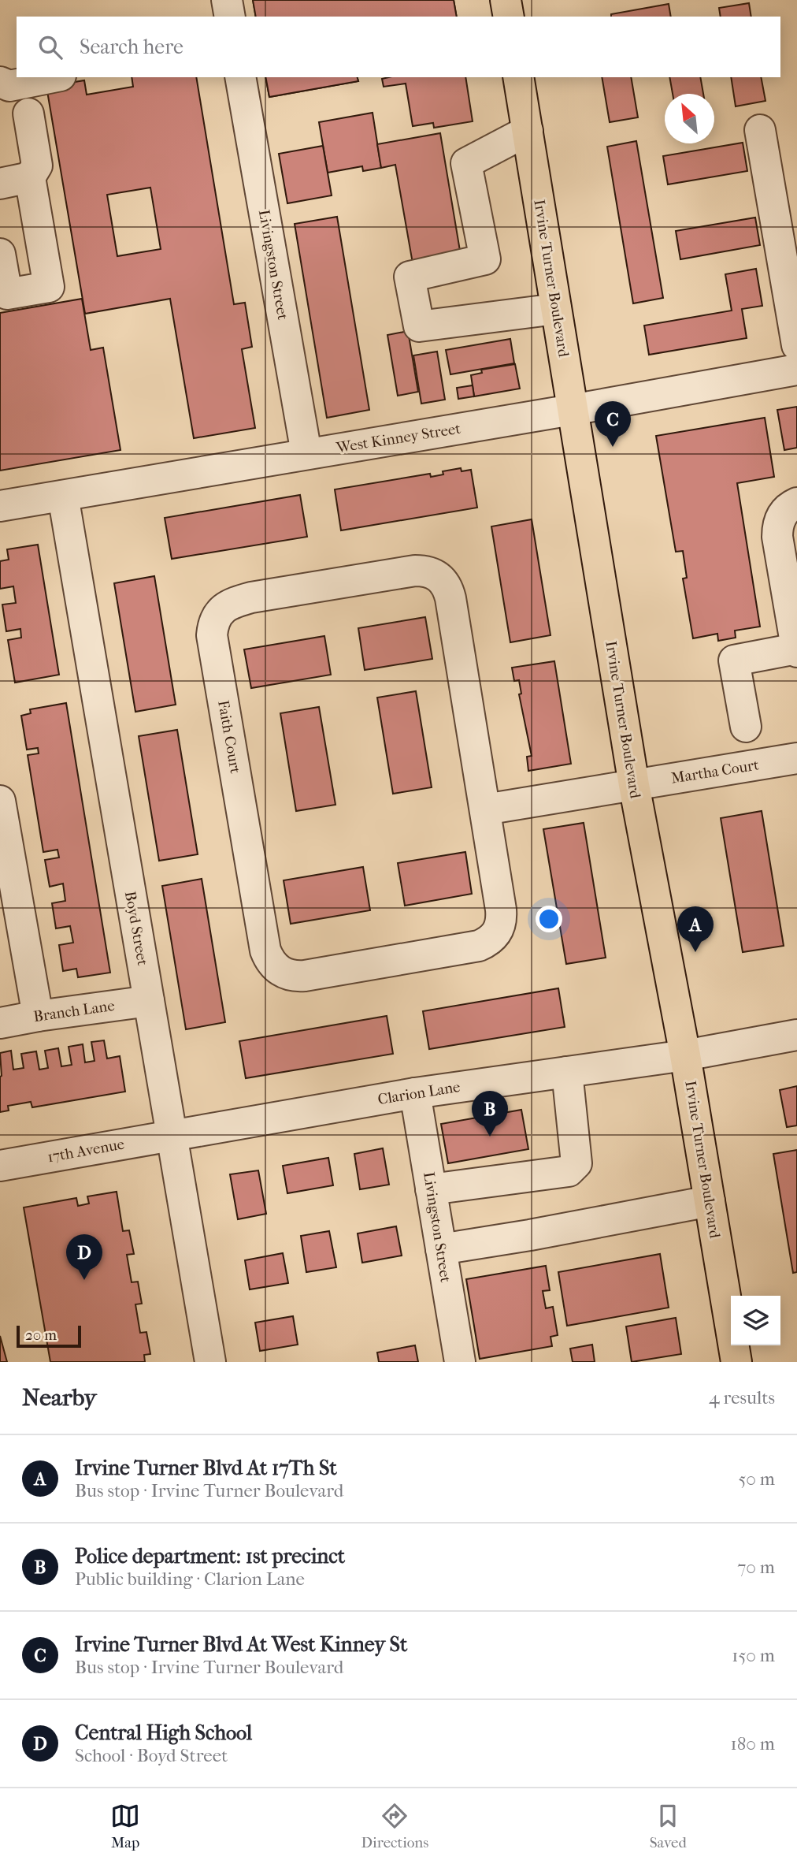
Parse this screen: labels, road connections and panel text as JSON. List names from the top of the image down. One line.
{"streets":{"main road":["Irvine Turner Boulevard"],"street":["Livingston Street","West Kinney Street","Faith Court","Martha Court","Boyd Street","Branch Lane","Clarion Lane","17th Avenue"]},"crossings":[["Livingston Street","West Kinney Street"],["Livingston Street","Clarion Lane"],["Irvine Turner Boulevard","West Kinney Street"],["Irvine Turner Boulevard","Martha Court"],["Irvine Turner Boulevard","Clarion Lane"],["West Kinney Street","Boyd Street"],["Boyd Street","Branch Lane"],["Boyd Street","Clarion Lane"],["Boyd Street","17th Avenue"],["Clarion Lane","17th Avenue"]],"scale_bar":"20 m","north":"top left","page":{"search":"Search here","pins":["C","A","B","D"],"scale":"20 m","heading":["Nearby","4 results"],"list":[{"mark":"A","name":"Irvine Turner Blvd At 17Th St","note":"Bus stop · Irvine Turner Boulevard","value":"50 m"},{"mark":"B","name":"Police department: 1st precinct","note":"Public building · Clarion Lane","value":"70 m"},{"mark":"C","name":"Irvine Turner Blvd At West Kinney St","note":"Bus stop · Irvine Turner Boulevard","value":"150 m"},{"mark":"D","name":"Central High School","note":"School · Boyd Street","value":"180 m"}],"nav":["Map","Directions","Saved"]}}
